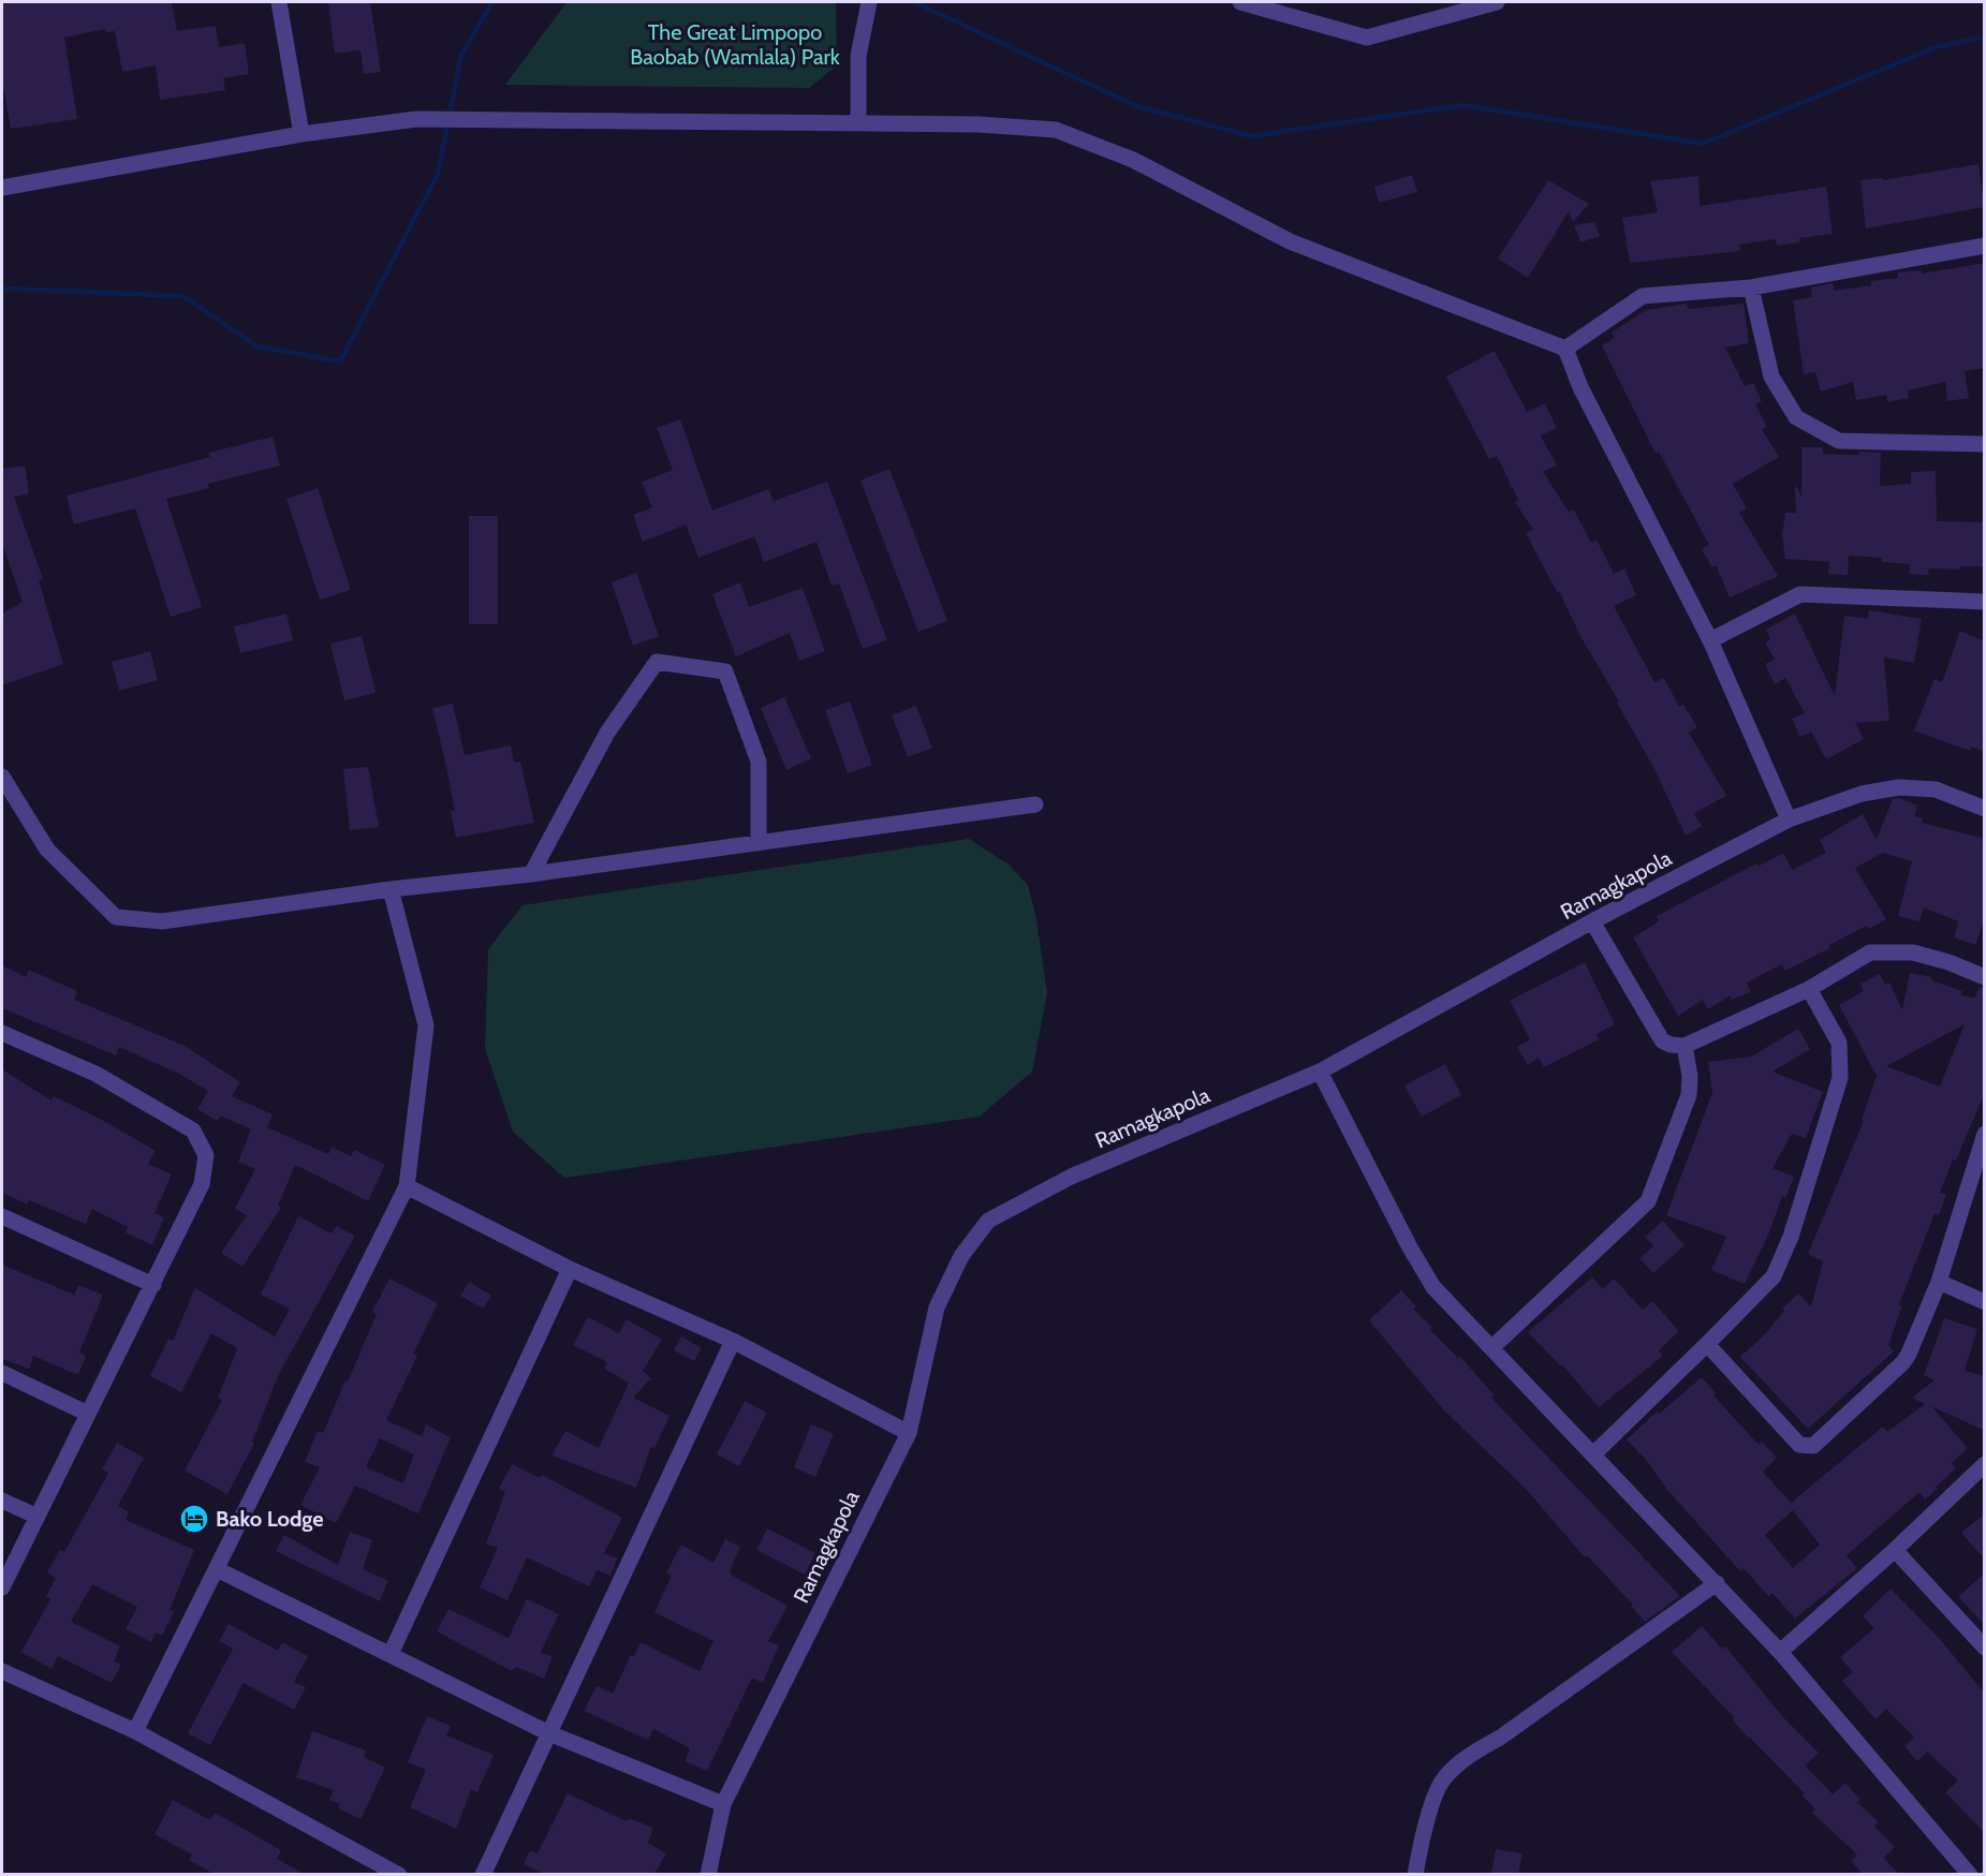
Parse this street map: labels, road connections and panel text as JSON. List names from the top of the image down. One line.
{"streets":{"street":["Ramagkapola"]},"parks":["The Great Limpopo Baobab (Wamlala) Park"],"places":{"hotel":["Bako Lodge"]}}
